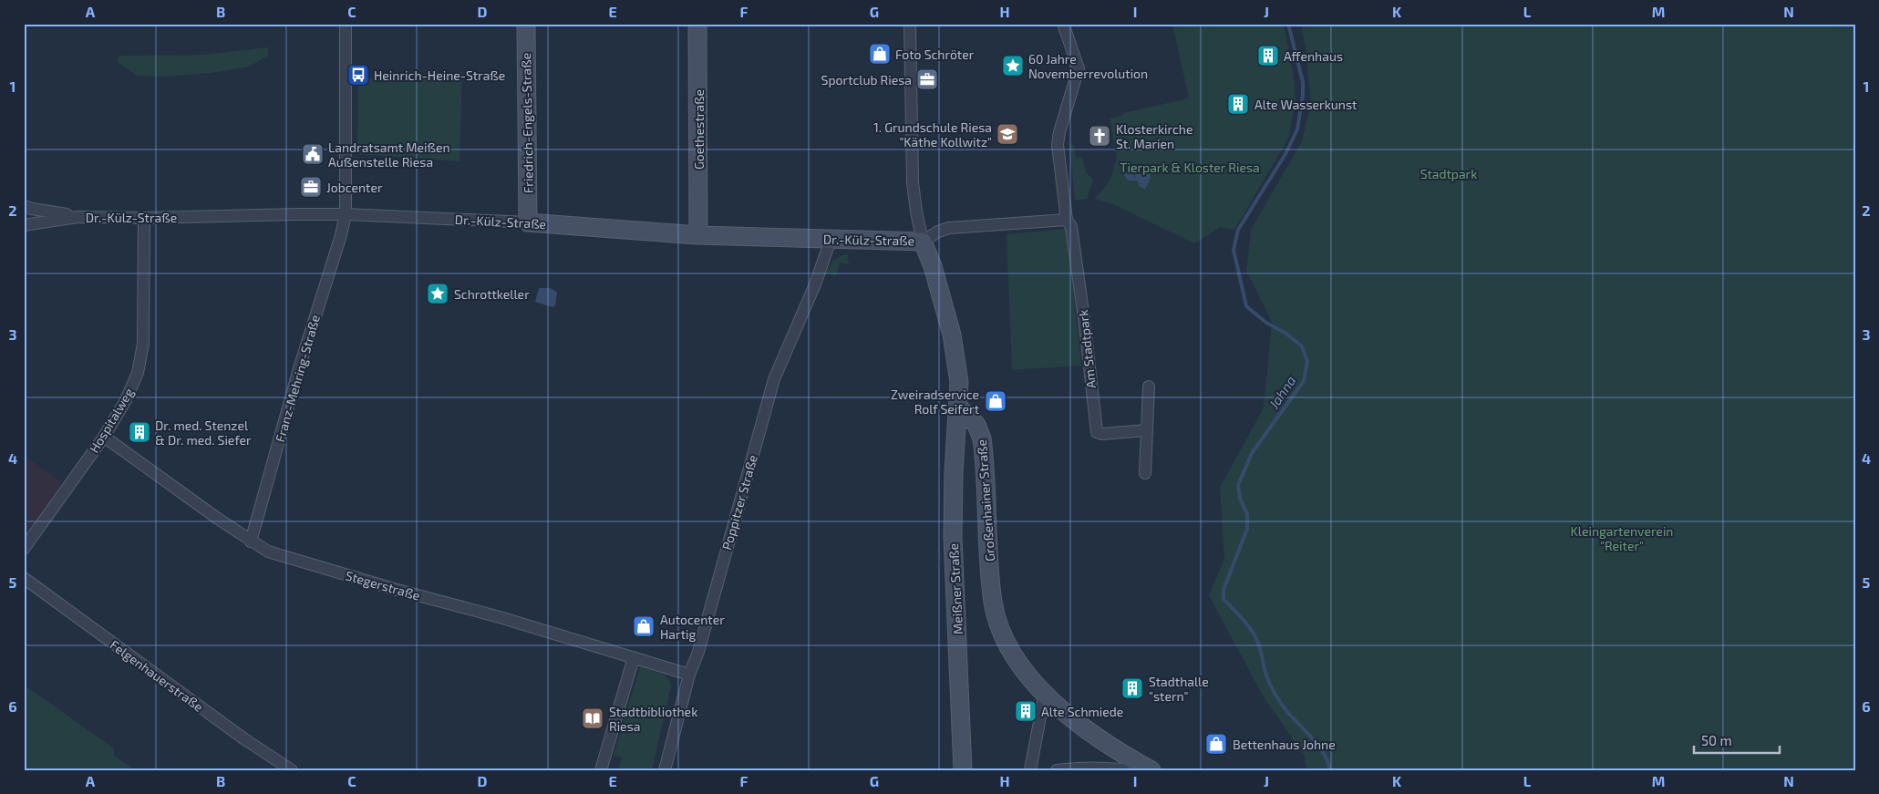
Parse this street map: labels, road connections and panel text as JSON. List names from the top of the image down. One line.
{"streets":{"main road":["Friedrich-Engels-Straße","Goethestraße","Dr.-Külz-Straße","Großenhainer Straße","Meißner Straße"],"street":["Am Stadtpark","Franz-Mehring-Straße","Hospitalweg","Poppitzer Straße","Stegerstraße","Felgenhauerstraße"]},"crossings":[["Friedrich-Engels-Straße","Dr.-Külz-Straße"],["Goethestraße","Dr.-Külz-Straße"],["Dr.-Külz-Straße","Franz-Mehring-Straße"],["Dr.-Külz-Straße","Hospitalweg"],["Dr.-Külz-Straße","Poppitzer Straße"],["Franz-Mehring-Straße","Stegerstraße"],["Hospitalweg","Stegerstraße"],["Großenhainer Straße","Meißner Straße"],["Poppitzer Straße","Stegerstraße"]],"water":["Jahna"],"parks":["Tierpark & Kloster Riesa","Stadtpark","Kleingartenverein \"Reiter\""],"places":{"shop":["Foto Schröter","Zweiradservice Rolf Seifert","Autocenter Hartig","Bettenhaus Johne"],"building":["Affenhaus","Alte Wasserkunst","Dr. med. Stenzel & Dr. med. Siefer","Stadthalle \"stern\"","Alte Schmiede"],"place":["60 Jahre Novemberrevolution","Schrottkeller"],"bus stop":["Heinrich-Heine-Straße"],"office":["Sportclub Riesa","Jobcenter"],"school or university":["1. Grundschule Riesa \"Käthe Kollwitz\""],"church":["Klosterkirche St. Marien"],"public building":["Landratsamt Meißen Außenstelle Riesa"],"library":["Stadtbibliothek Riesa"]},"scale_bar":"50 m","grid":{"columns":["A","B","C","D","E","F","G","H","I","J","K","L","M","N"],"rows":["1","2","3","4","5","6"]}}
